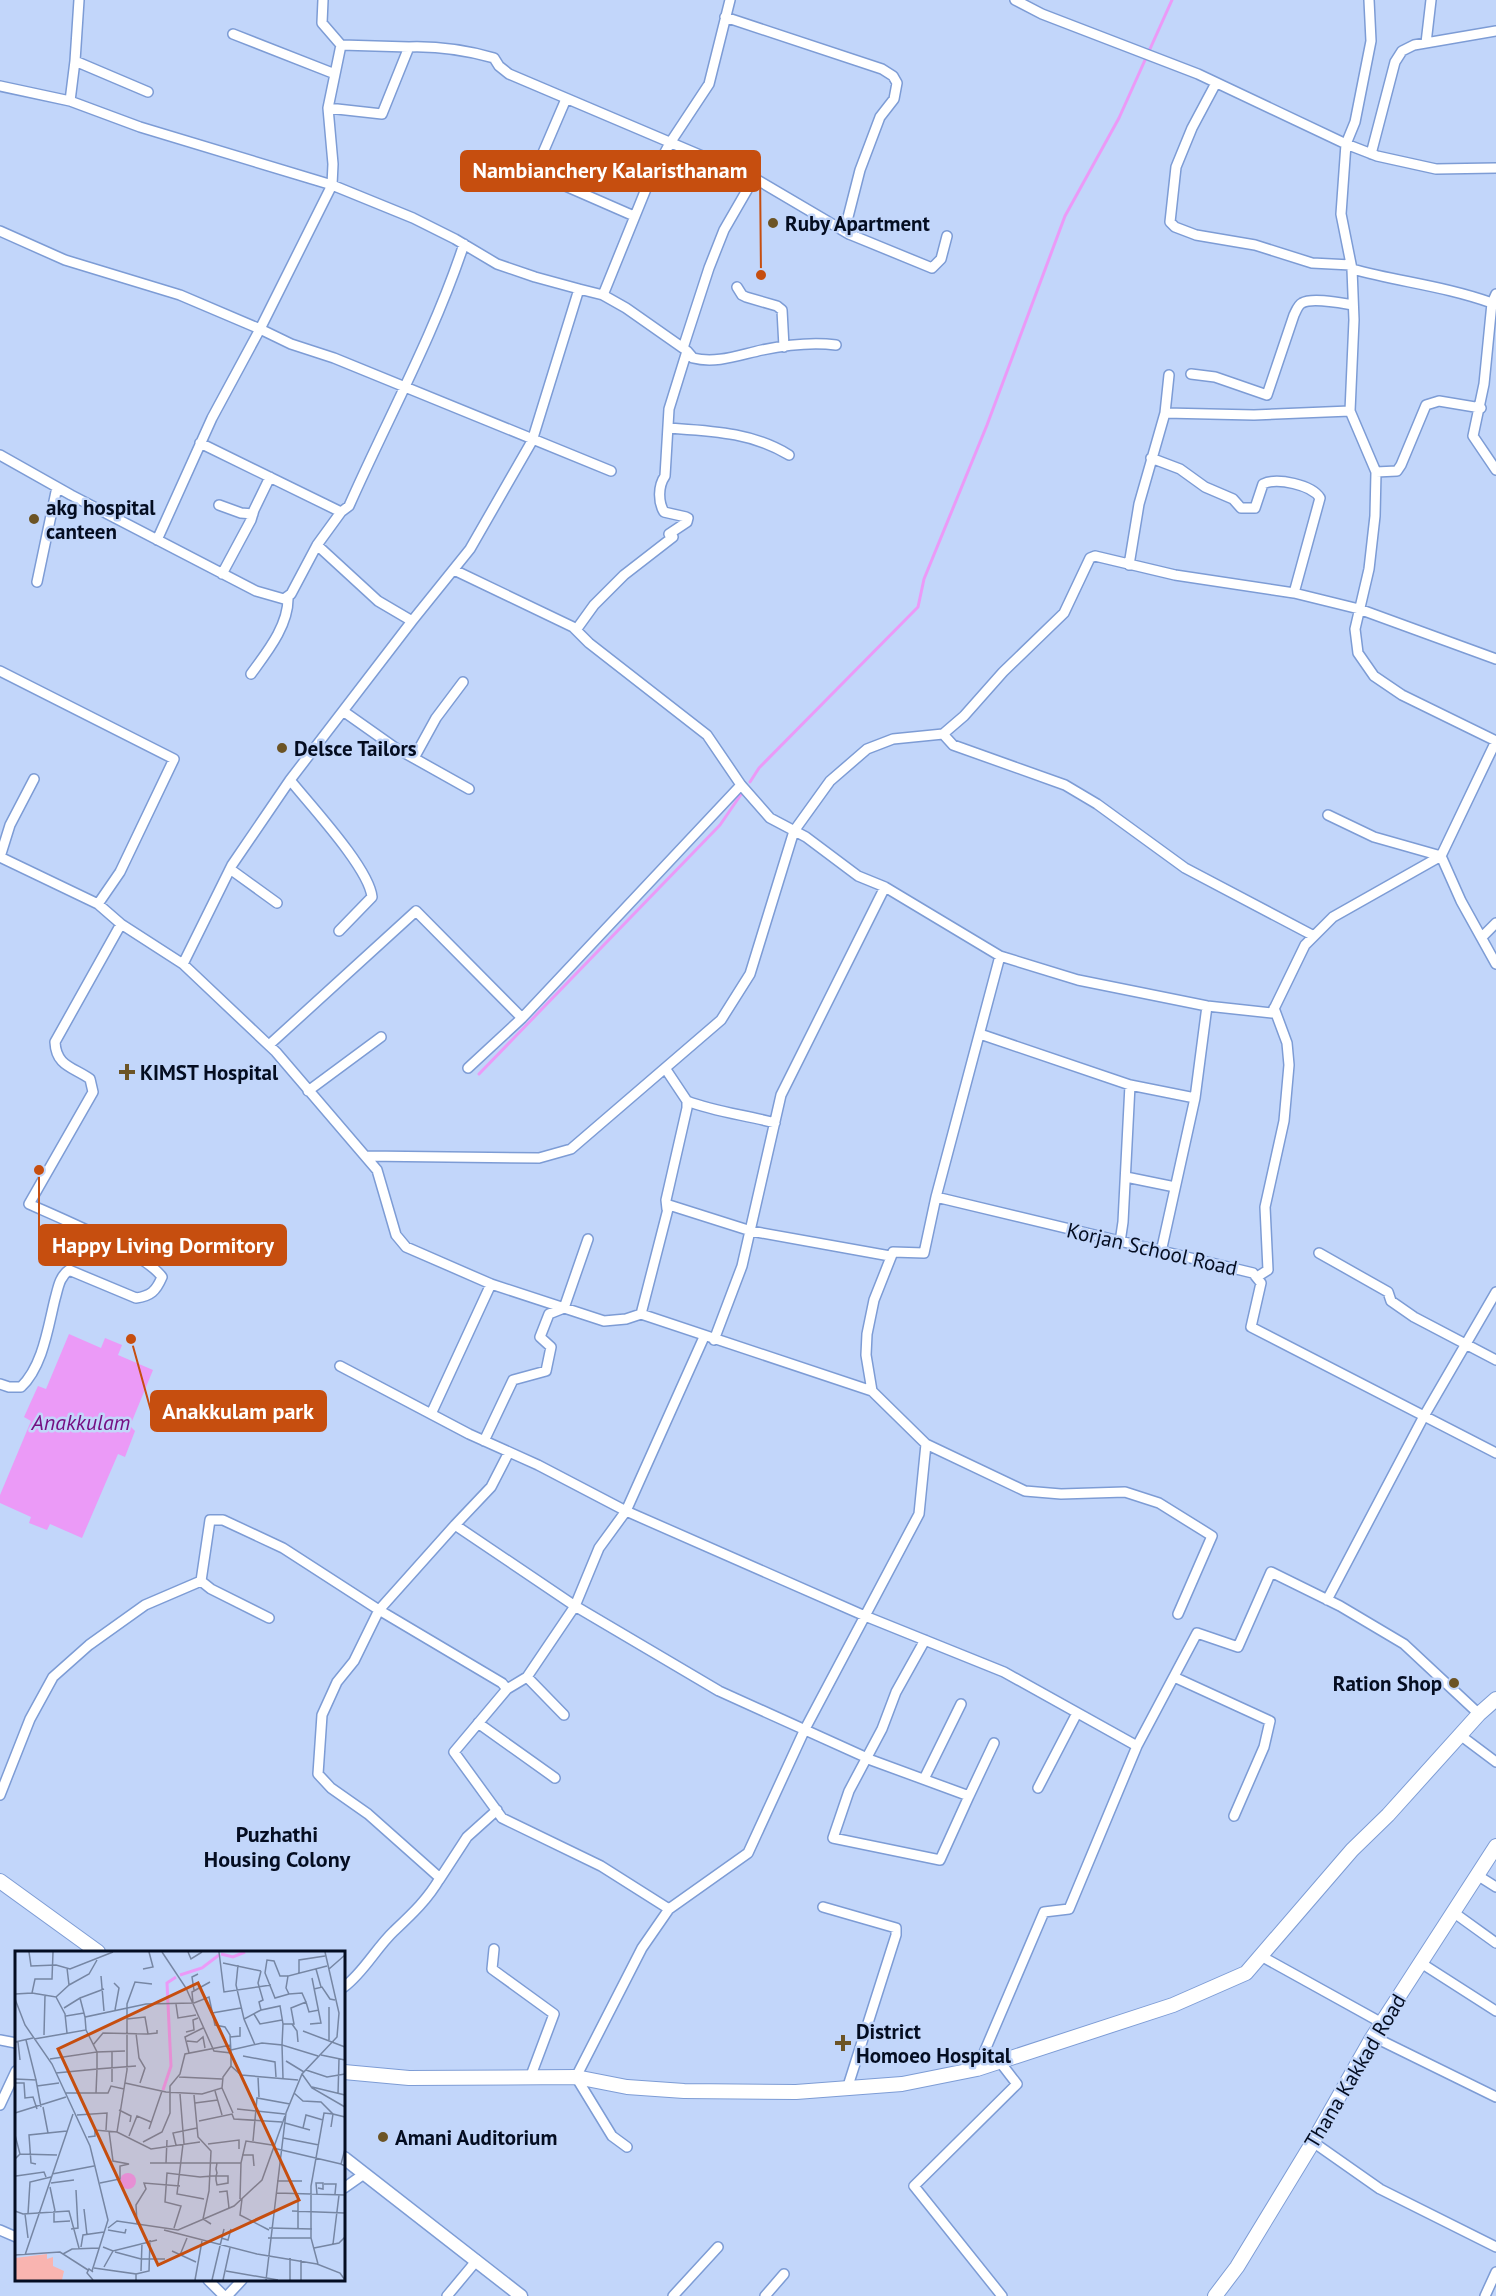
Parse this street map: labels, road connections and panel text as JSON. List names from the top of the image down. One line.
{"streets":{"main road":["Thana Kakkad Road"],"street":["Korjan School Road"]},"districts":["Puzhathi Housing Colony"],"water":["Anakkulam"],"places":{"other":["Ruby Apartment","Nambianchery Kalaristhanam","akg hospital canteen","Delsce Tailors","Happy Living Dormitory","Anakkulam park","Ration Shop","Amani Auditorium"],"health":["KIMST Hospital","District Homoeo Hospital"]}}
